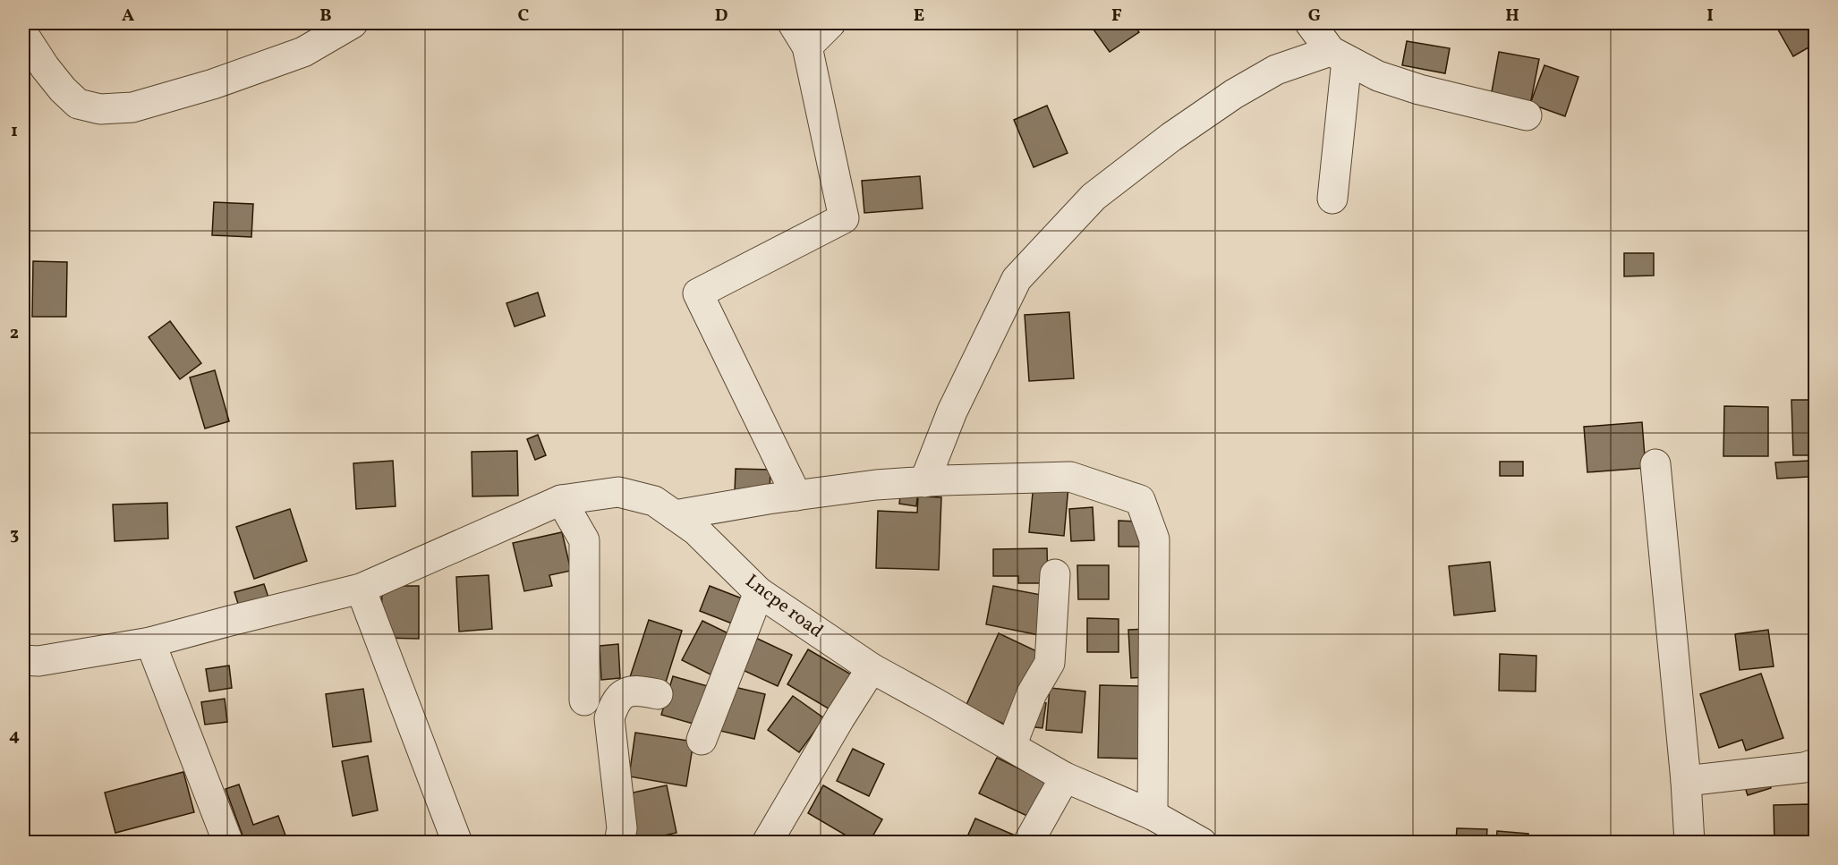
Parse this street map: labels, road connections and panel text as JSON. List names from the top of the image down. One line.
{"streets":{"street":["Lncpe road"]},"grid":{"columns":["A","B","C","D","E","F","G","H","I"],"rows":["1","2","3","4"]}}
